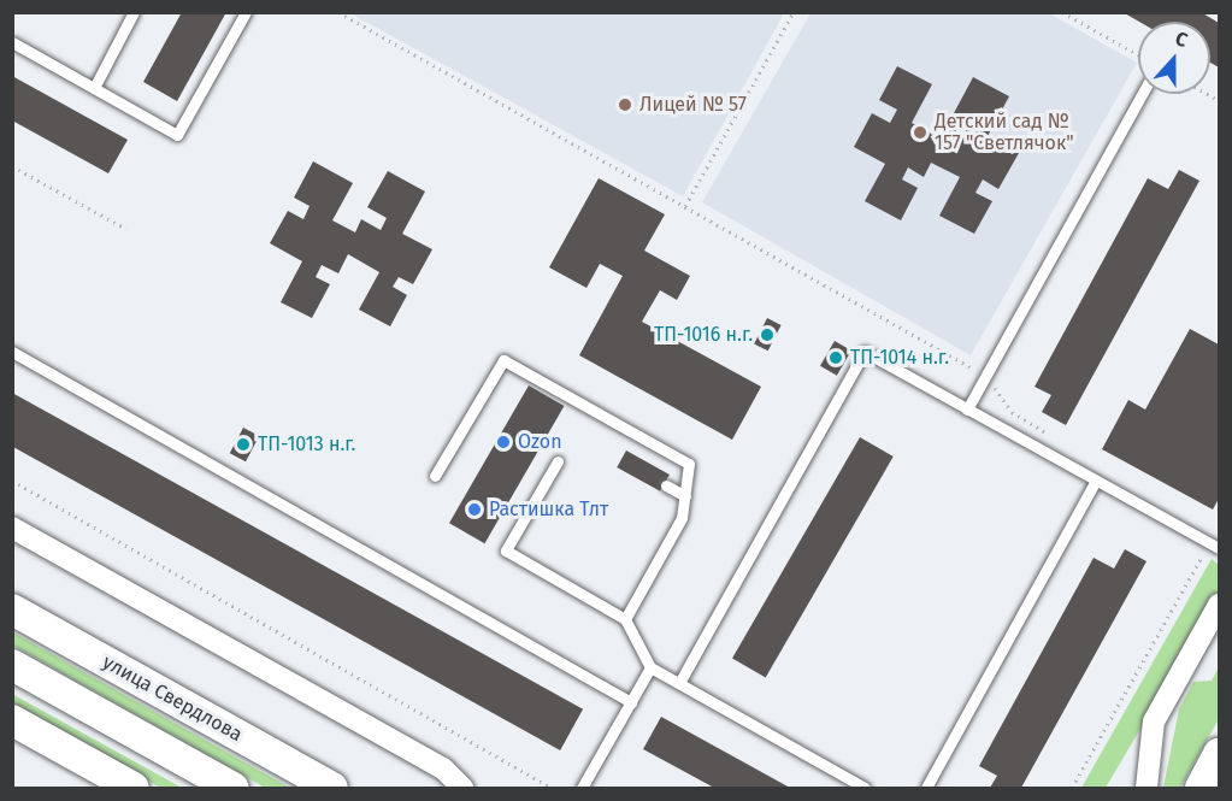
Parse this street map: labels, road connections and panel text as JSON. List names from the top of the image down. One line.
{"streets":{"main road":["улица Свердлова"]},"places":["Лицей № 57","Детский сад № 157 \"Светлячок\"","ТП-1016 н.г.","ТП-1014 н.г.","Ozon","ТП-1013 н.г.","Растишка Тлт"],"north":"top"}
